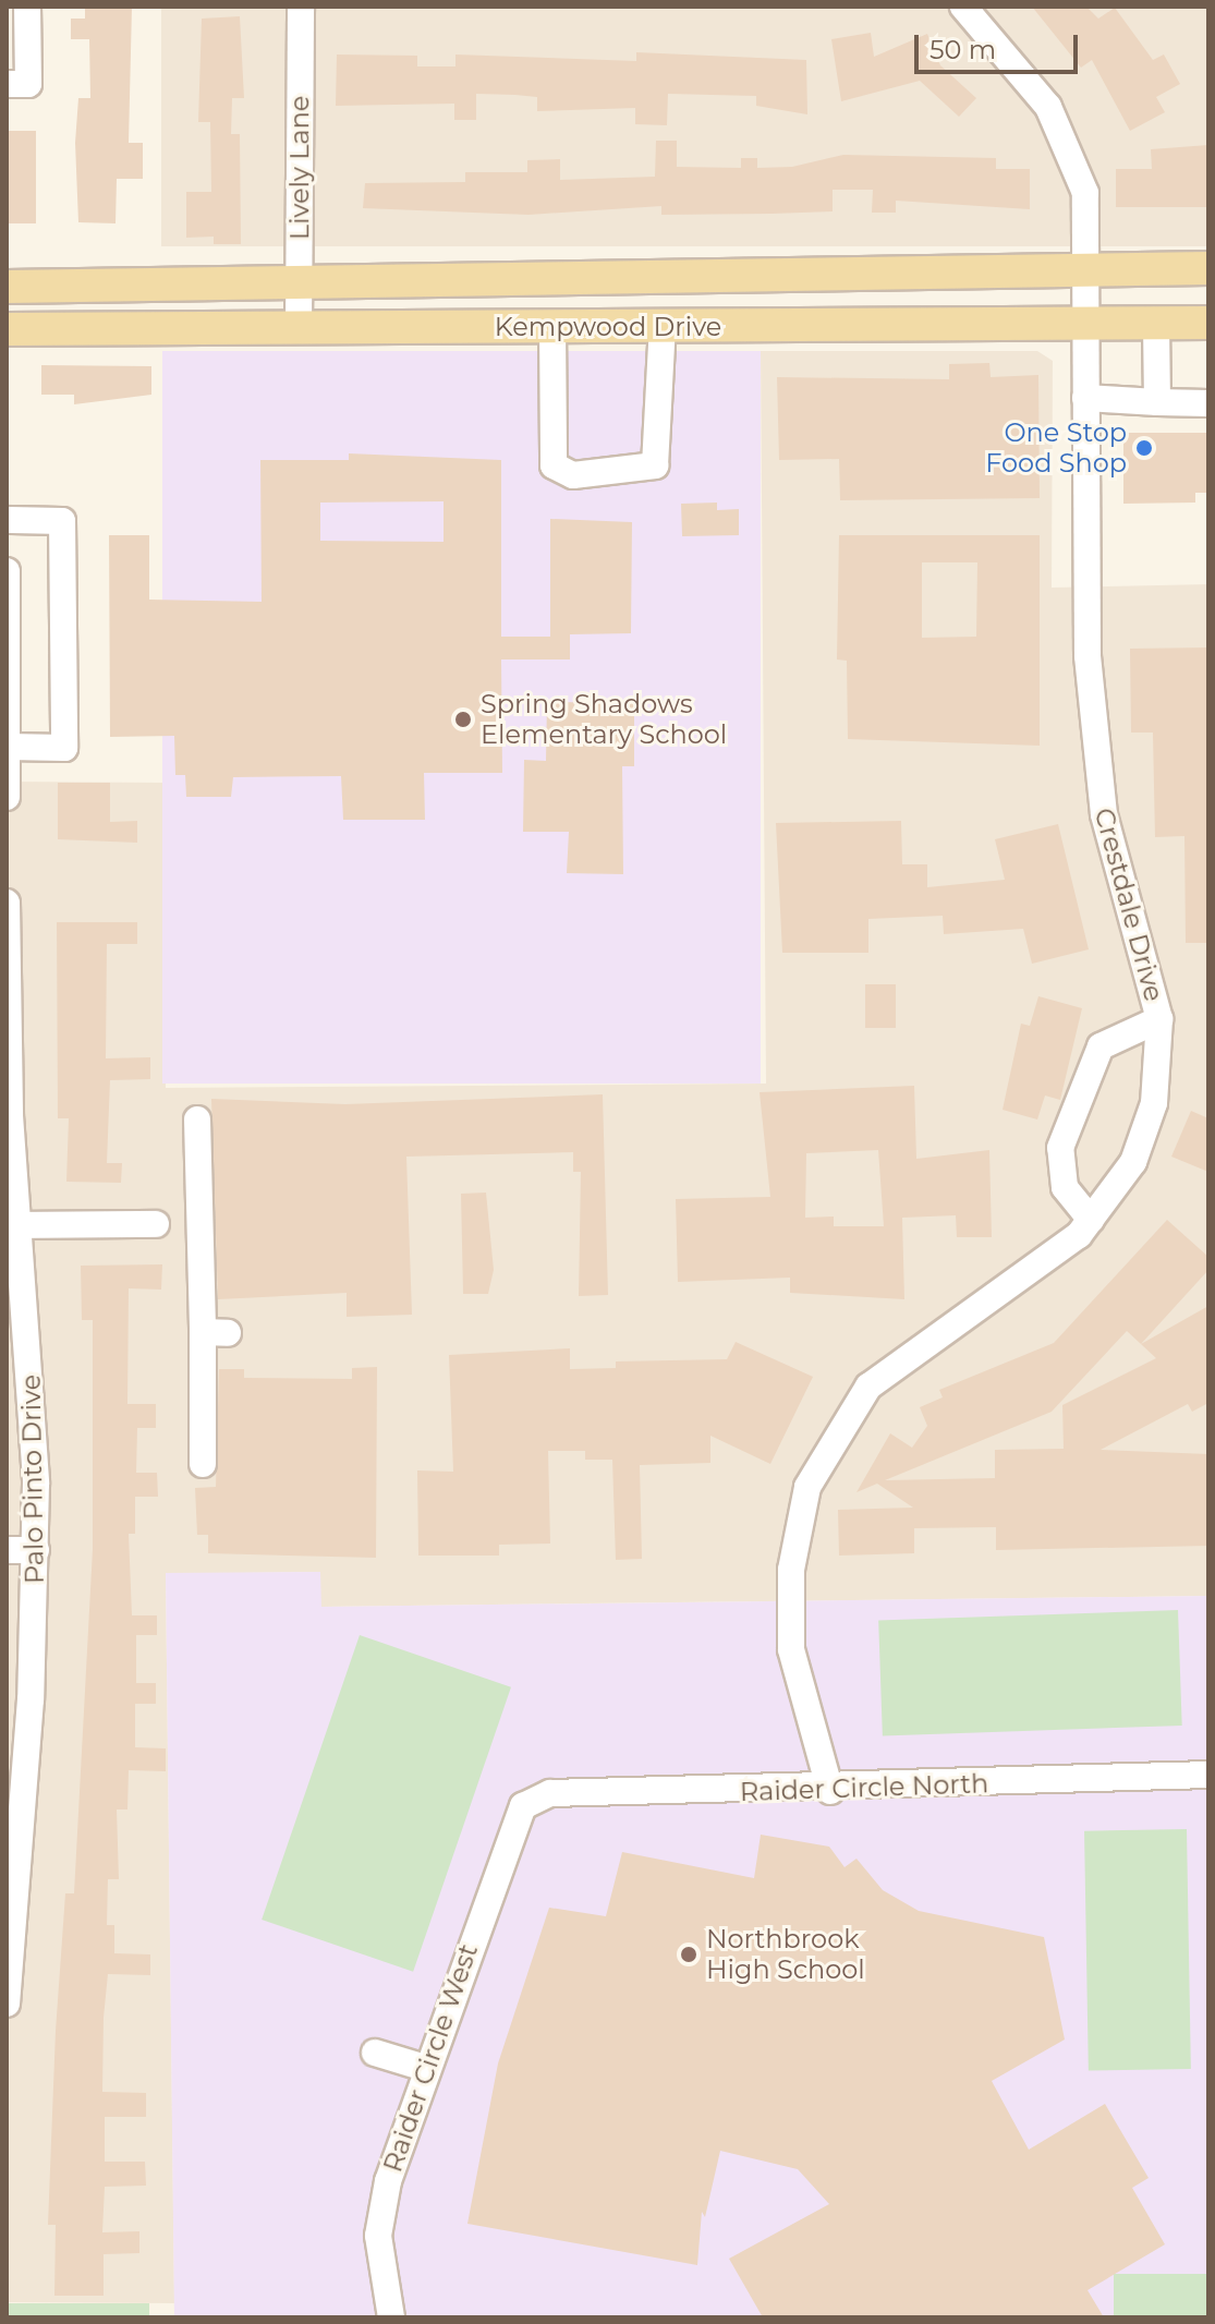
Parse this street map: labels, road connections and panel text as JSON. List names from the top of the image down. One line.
{"streets":{"main road":["Kempwood Drive"],"street":["Lively Lane","Crestdale Drive","Palo Pinto Drive","Raider Circle North","Raider Circle West"]},"crossings":[["Lively Lane","Kempwood Drive"],["Kempwood Drive","Crestdale Drive"],["Crestdale Drive","Raider Circle North"],["Raider Circle North","Raider Circle West"]],"places":["One Stop Food Shop","Spring Shadows Elementary School","Northbrook High School"],"scale_bar":"50 m"}
